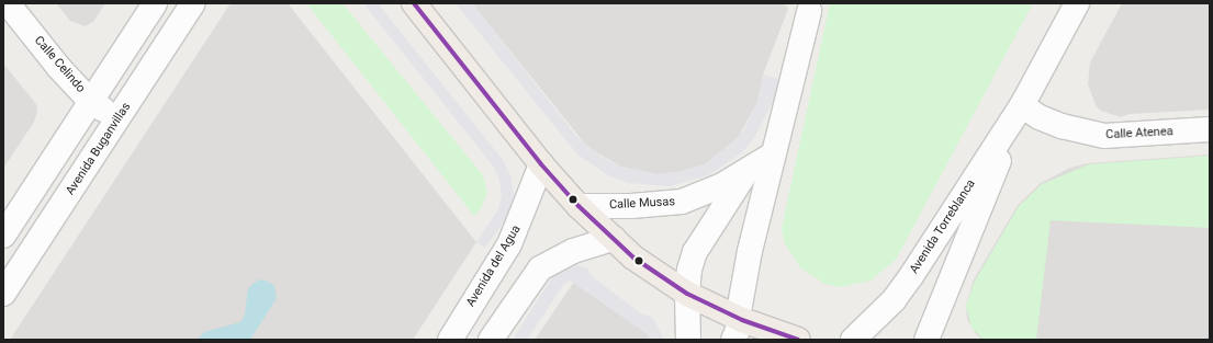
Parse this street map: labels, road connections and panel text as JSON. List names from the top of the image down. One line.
{"streets":{"street":["Calle Celindo","Calle Atenea","Avenida Buganvillas","Calle Musas","Avenida Torreblanca","Avenida del Agua"]},"crossings":[["Calle Celindo","Avenida Buganvillas"],["Calle Atenea","Avenida Torreblanca"]]}
